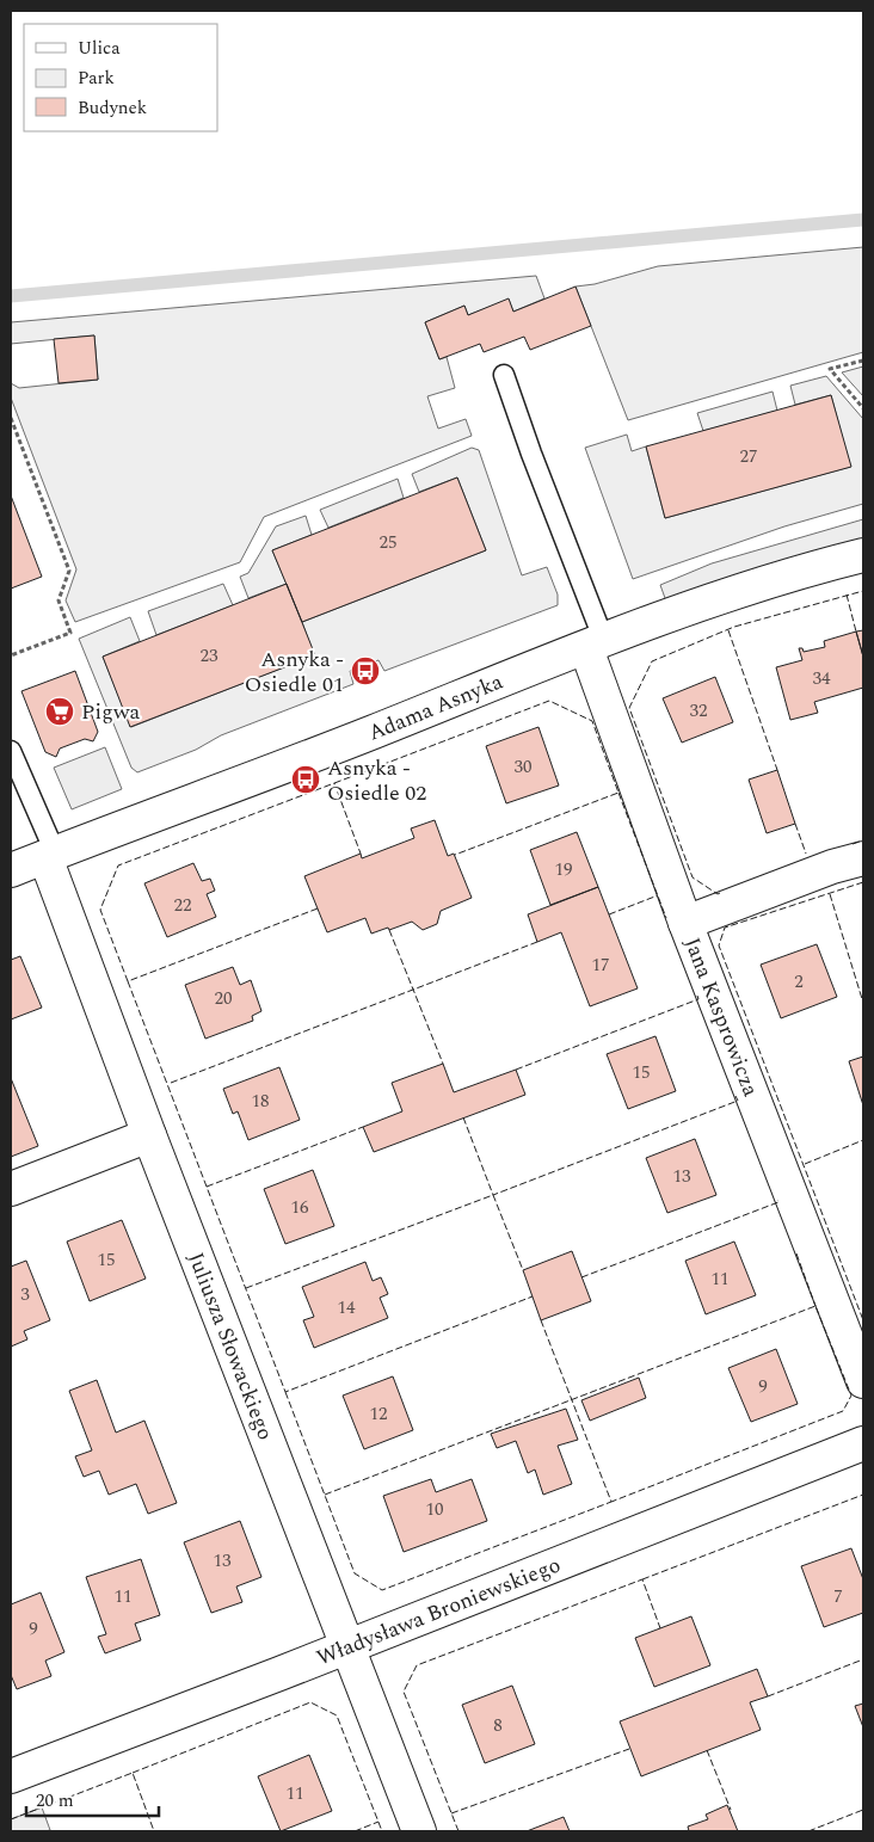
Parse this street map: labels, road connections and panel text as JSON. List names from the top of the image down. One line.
{"streets":{"street":["Adama Asnyka","Jana Kasprowicza","Juliusza Słowackiego","Władysława Broniewskiego"]},"crossings":[["Adama Asnyka","Jana Kasprowicza"],["Adama Asnyka","Juliusza Słowackiego"],["Juliusza Słowackiego","Władysława Broniewskiego"]],"places":{"bus stop":["Asnyka - Osiedle 01","Asnyka - Osiedle 02"],"supermarket":["Pigwa"]},"house_numbers":["27","25","23","34","32","30","19","22","17","2","20","15","18","13","16","15","11","3","14","9","12","10","13","11","7","9","8","11"],"legend":["Ulica","Park","Budynek"],"scale_bar":"20 m"}
